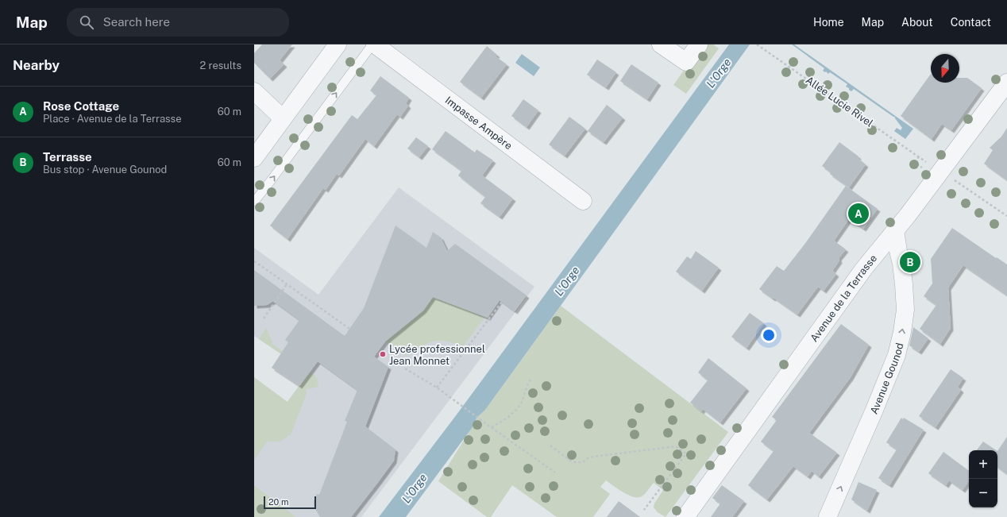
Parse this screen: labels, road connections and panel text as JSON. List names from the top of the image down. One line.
{"streets":{"street":["Impasse Ampère","Avenue de la Terrasse","Avenue Gounod"],"path":["Allée Lucie Rivel"]},"crossings":[["Avenue de la Terrasse","Avenue Gounod"]],"one_way":["Avenue Gounod"],"water":["L'Orge"],"places":["Lycée professionnel Jean Monnet"],"scale_bar":"20 m","north":"bottom","page":{"header":"Map","search":"Search here","nav":["Home","Map","About","Contact"],"heading":["Nearby","2 results"],"list":[{"mark":"A","name":"Rose Cottage","note":"Place · Avenue de la Terrasse","value":"60 m"},{"mark":"B","name":"Terrasse","note":"Bus stop · Avenue Gounod","value":"60 m"}],"pins":["A","B"],"map_buttons":["+","−"],"scale":"20 m"}}
